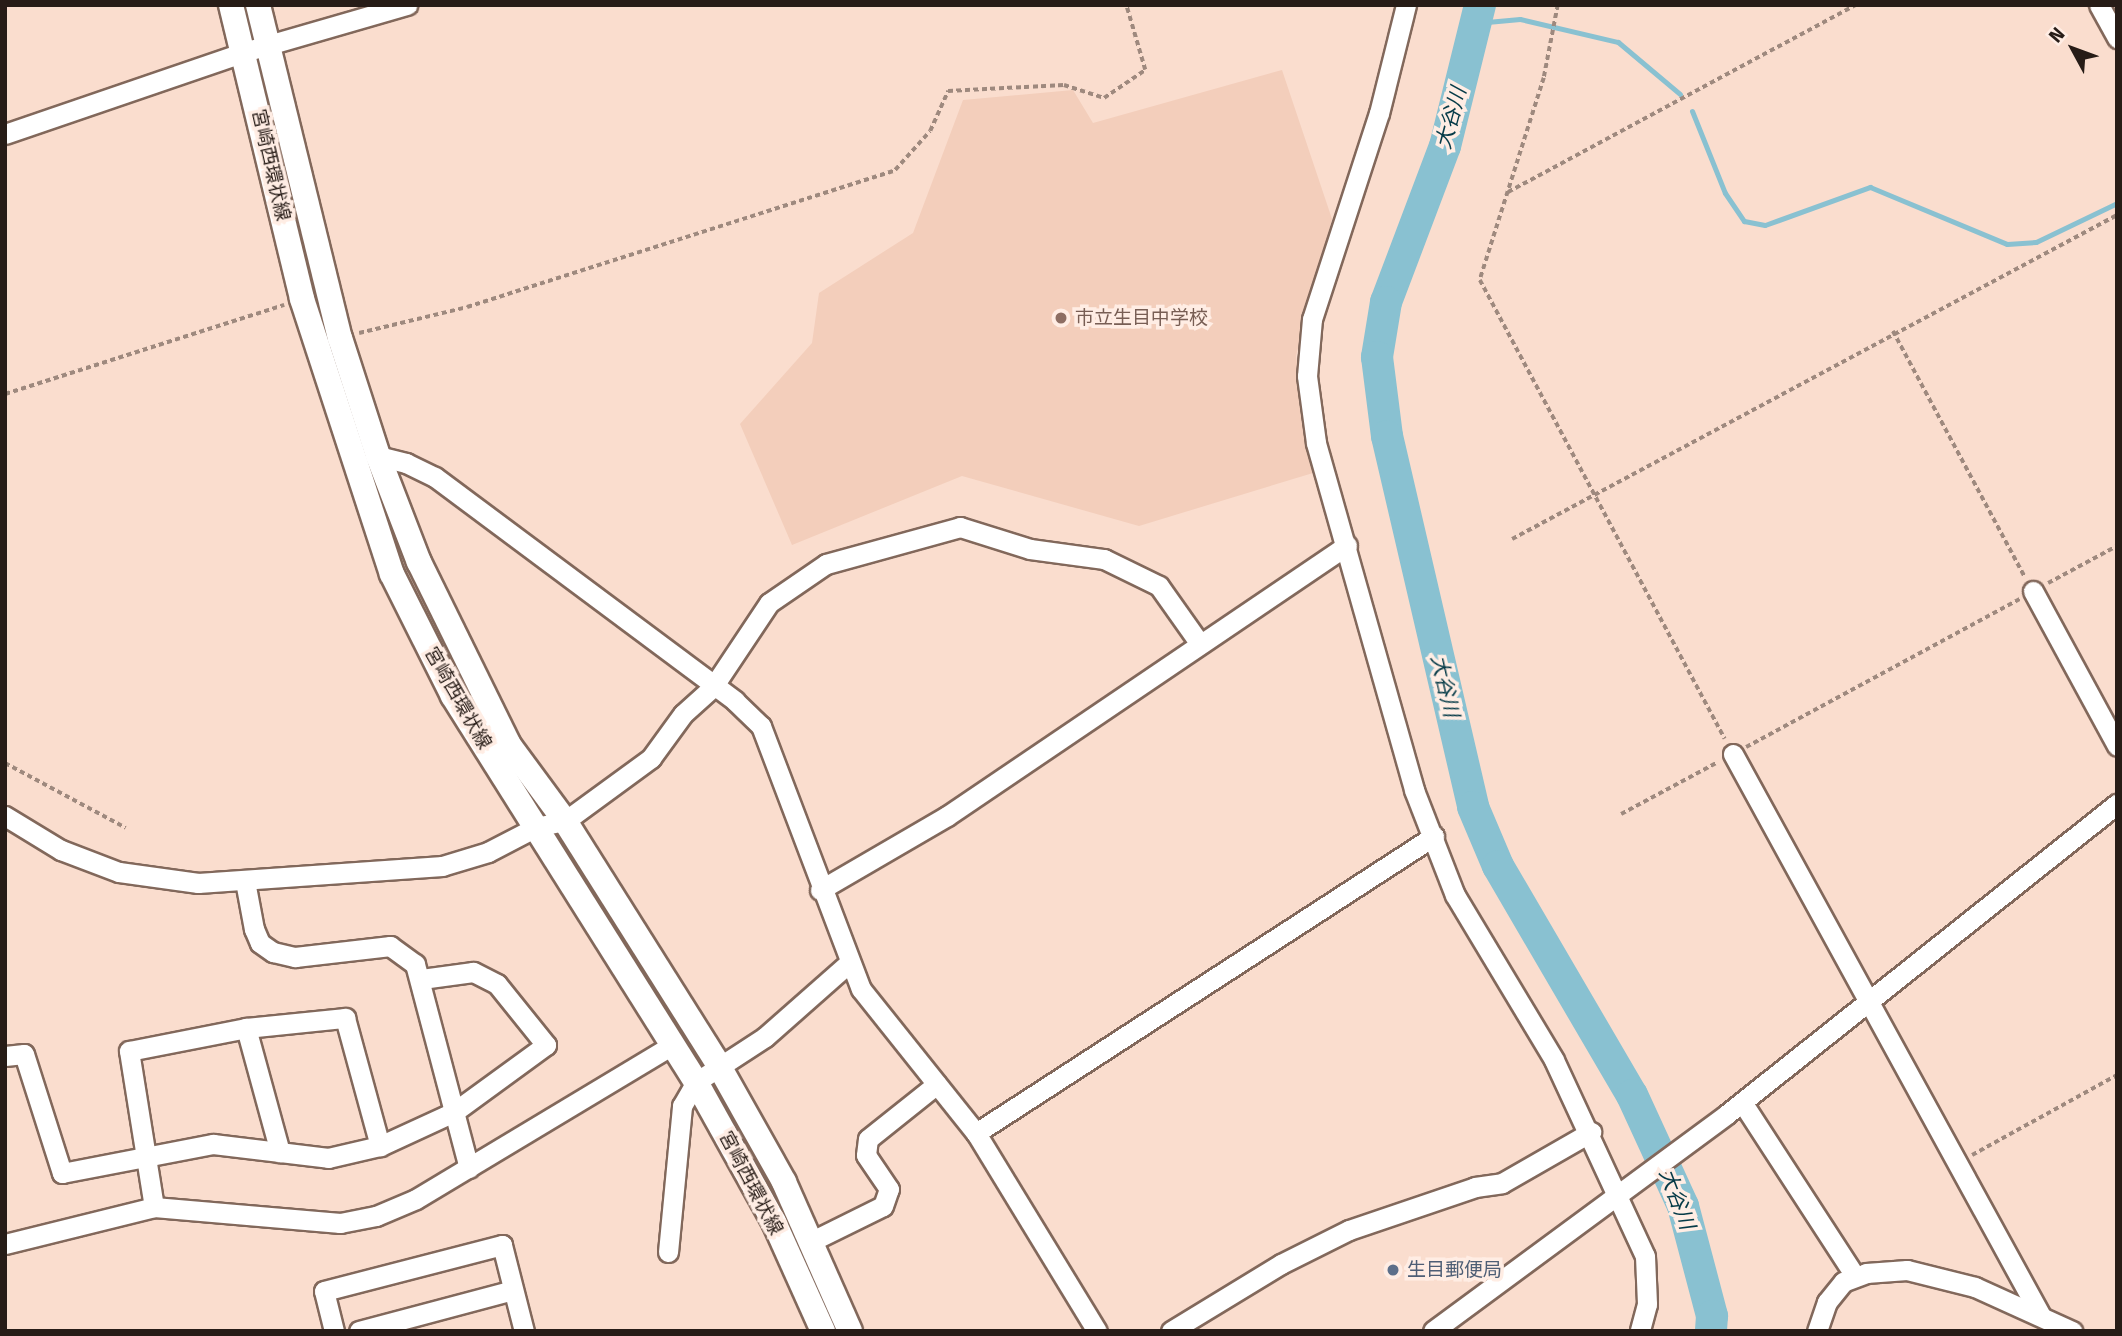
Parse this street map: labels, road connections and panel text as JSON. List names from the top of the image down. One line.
{"streets":{"main road":["宮崎西環状線"]},"water":["大谷川"],"places":["市立生目中学校","生目郵便局"],"north":"top left"}
